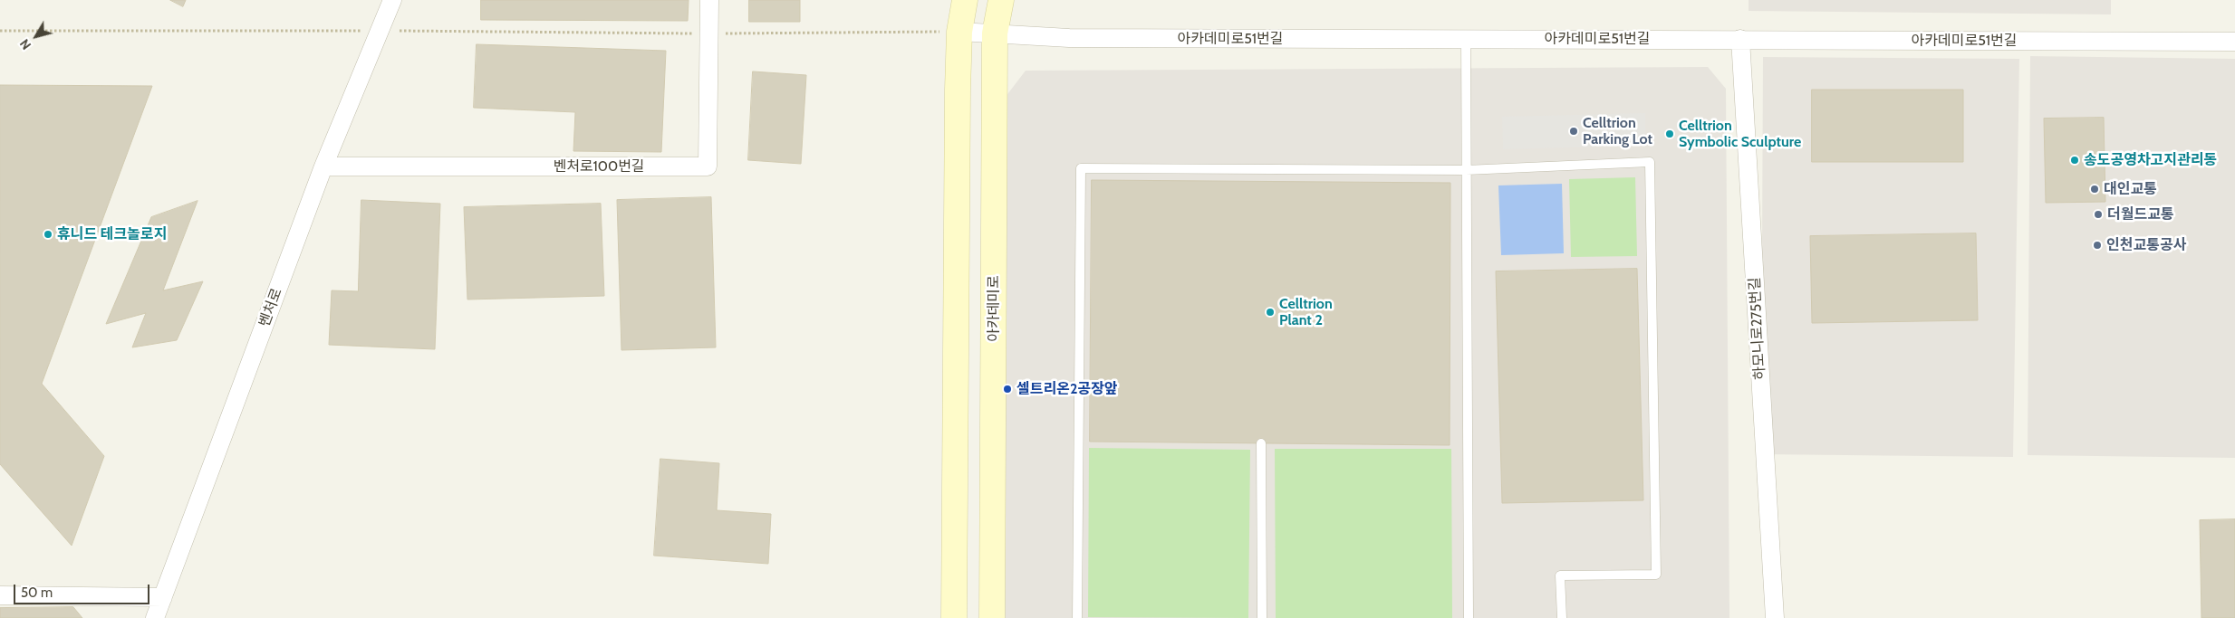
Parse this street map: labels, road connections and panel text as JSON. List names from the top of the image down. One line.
{"streets":{"main road":["아카데미로"],"street":["아카데미로51번길","벤처로100번길","벤처로","하모니로275번길"]},"crossings":[["아카데미로51번길","아카데미로"],["아카데미로51번길","하모니로275번길"],["벤처로100번길","벤처로"]],"places":["Celltrion Parking Lot","Celltrion Symbolic Sculpture","송도공영차고지관리동","대인교통","더월드교통","휴니드 테크놀로지","인천교통공사","Celltrion Plant 2","셀트리온2공장앞"],"scale_bar":"50 m","north":"bottom left"}
